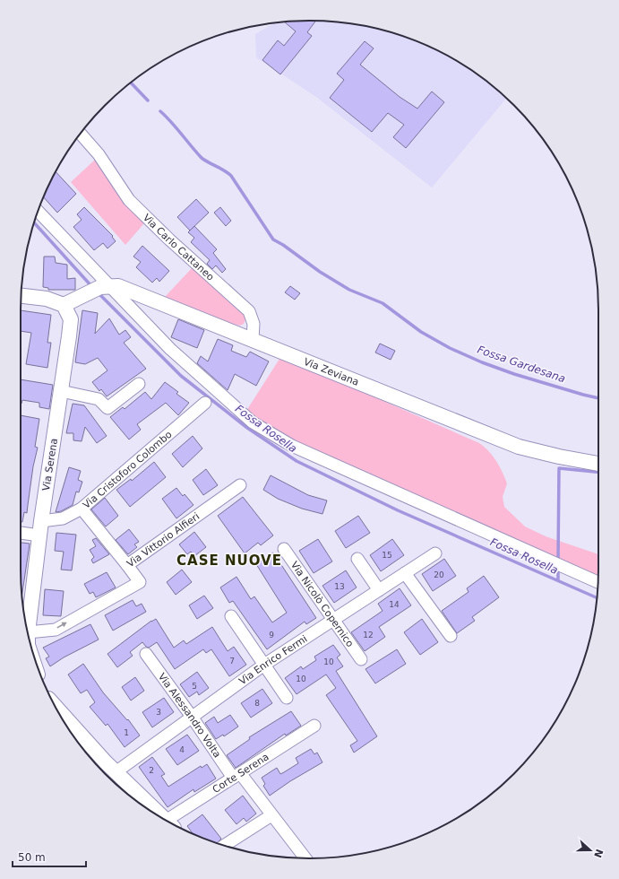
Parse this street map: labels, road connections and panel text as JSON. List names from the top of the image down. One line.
{"streets":{"street":["Via Carlo Cattaneo","Via Zeviana","Via Serena","Via Cristoforo Colombo","Via Vittorio Alfieri","Via Nicolò Copernico","Via Enrico Fermi","Via Alessandro Volta","Corte Serena"]},"crossings":[["Via Carlo Cattaneo","Via Zeviana"],["Via Serena","Via Cristoforo Colombo"],["Via Cristoforo Colombo","Via Vittorio Alfieri"],["Via Nicolò Copernico","Via Enrico Fermi"],["Via Enrico Fermi","Via Alessandro Volta"],["Via Alessandro Volta","Corte Serena"]],"districts":["CASE NUOVE"],"water":["Fossa Gardesana","Fossa Rosella"],"house_numbers":["15","20","13","14","9","12","7","10","10","5","8","3","1","4","2"],"scale_bar":"50 m","north":"right"}
